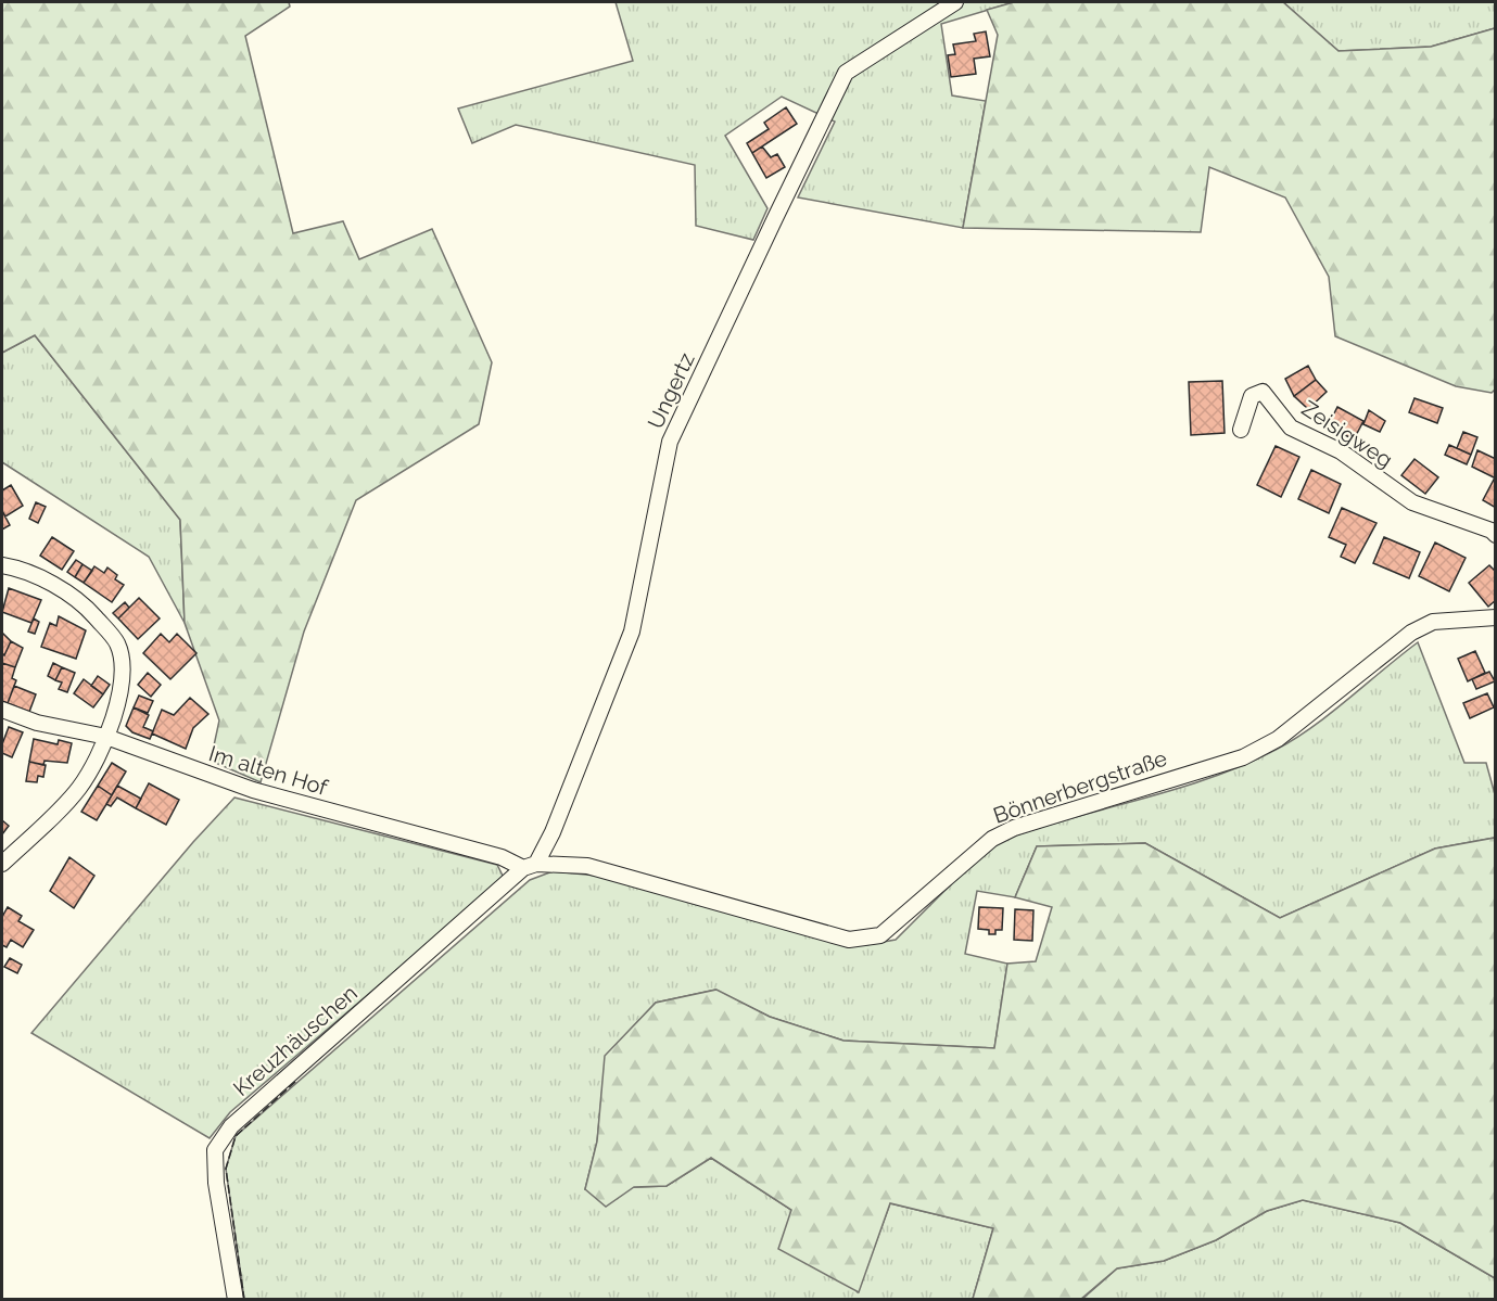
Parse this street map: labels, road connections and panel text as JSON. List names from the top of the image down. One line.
{"streets":{"street":["Ungertz","Zeisigweg","Im alten Hof","Bönnerbergstraße","Kreuzhäuschen"]},"crossings":[["Ungertz","Im alten Hof"],["Ungertz","Bönnerbergstraße"],["Ungertz","Kreuzhäuschen"],["Im alten Hof","Bönnerbergstraße"],["Im alten Hof","Kreuzhäuschen"],["Bönnerbergstraße","Kreuzhäuschen"]]}
